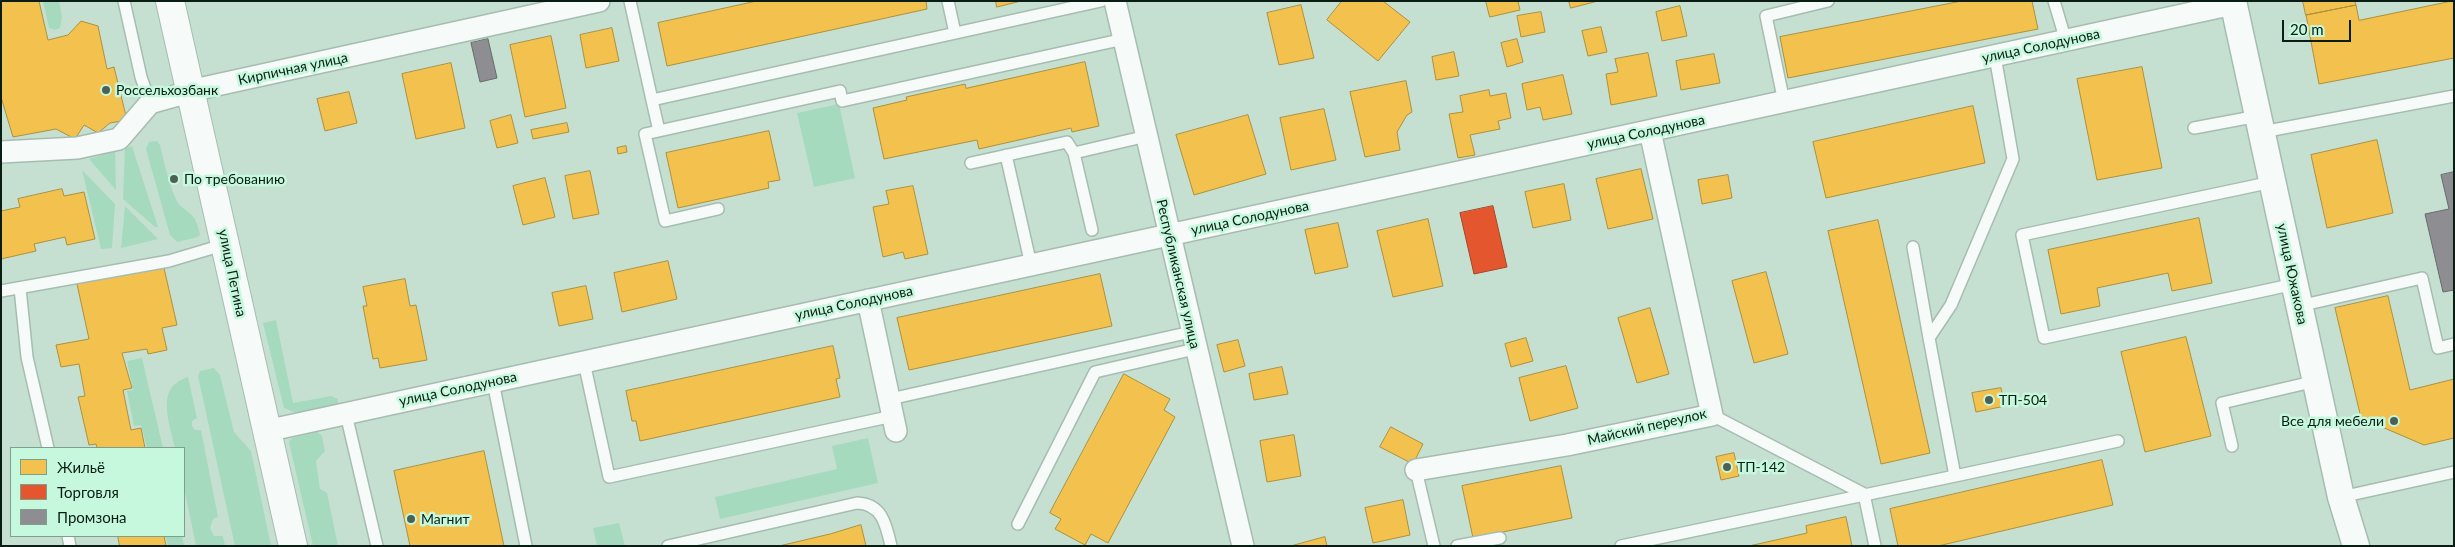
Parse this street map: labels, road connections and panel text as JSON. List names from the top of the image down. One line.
{"streets":{"main road":["улица Петина"],"street":["улица Солодунова","Кирпичная улица","Республиканская улица","улица Южакова","Майский переулок"]},"crossings":[["улица Солодунова","улица Петина"],["улица Солодунова","Республиканская улица"],["улица Солодунова","улица Южакова"],["улица Солодунова","Майский переулок"],["Кирпичная улица","улица Петина"]],"places":["Россельхозбанк","По требованию","ТП-504","Все для мебели","ТП-142","Магнит"],"legend":["Жильё","Торговля","Промзона"],"scale_bar":"20 m"}
